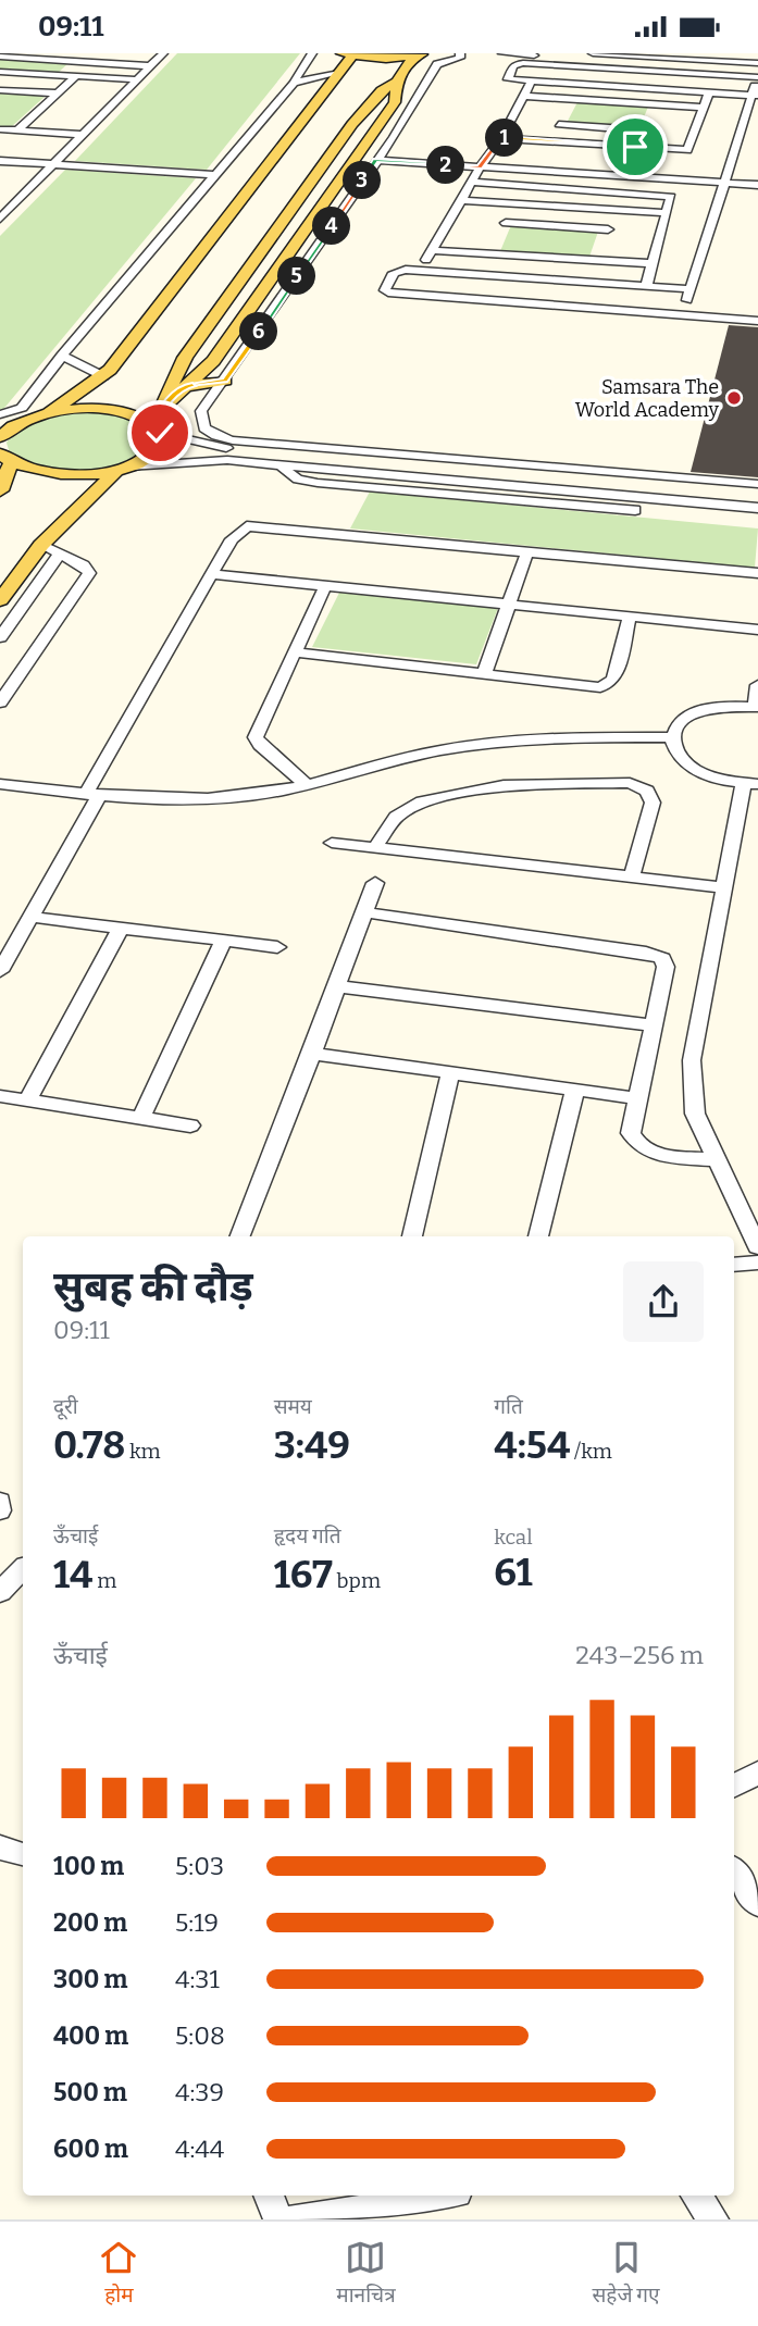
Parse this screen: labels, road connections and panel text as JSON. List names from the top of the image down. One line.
{"places":["Samsara The World Academy"],"page":{"status":"09:11","pins":["1","2","3","4","5","6"],"heading":["सुबह की दौड़","09:11"],"stats":[["दूरी","0.78 km"],["समय","3:49"],["गति","4:54 /km"],["ऊँचाई","14 m"],["हृदय गति","167 bpm"],["kcal","61"]],"chart":["ऊँचाई","243–256 m"],"list":[{"name":"100 m","note":"5:03"},{"name":"200 m","note":"5:19"},{"name":"300 m","note":"4:31"},{"name":"400 m","note":"5:08"},{"name":"500 m","note":"4:39"},{"name":"600 m","note":"4:44"}],"tabs":["होम","मानचित्र","सहेजे गए"]}}
